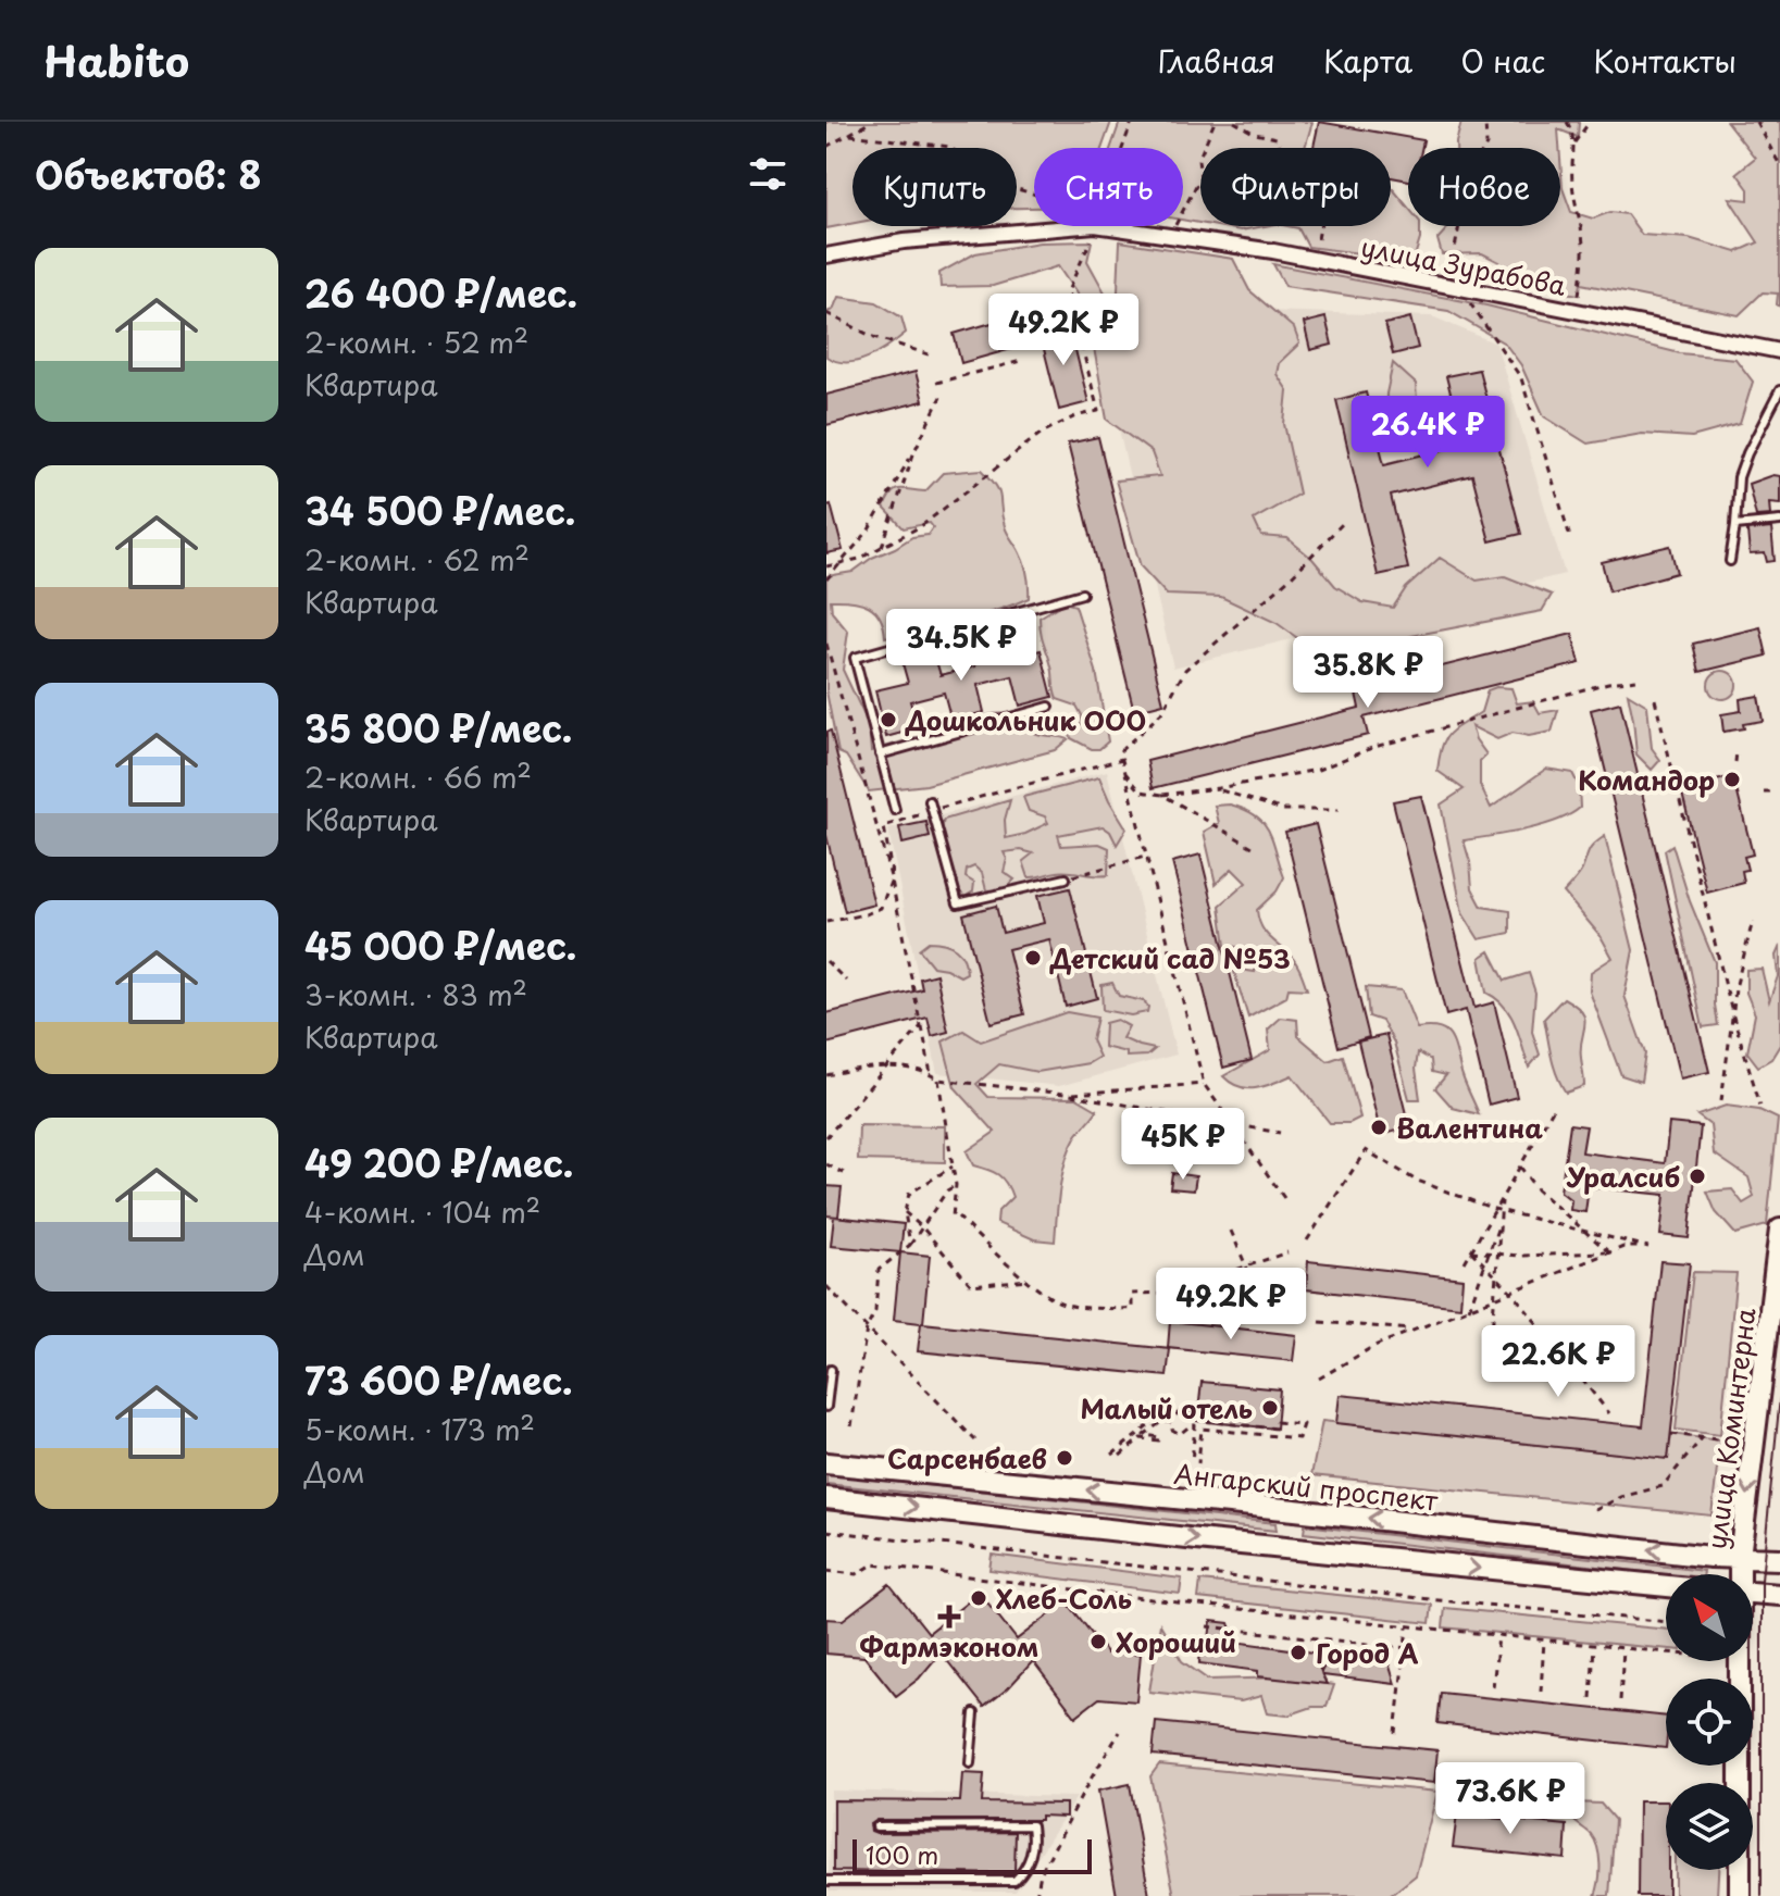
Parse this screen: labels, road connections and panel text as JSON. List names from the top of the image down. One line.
{"streets":{"street":["улица Зурабова","улица Коминтерна","Ангарский проспект"]},"crossings":[["улица Коминтерна","Ангарский проспект"]],"one_way":["улица Коминтерна"],"places":{"other":["Дошкольник ООО","Командор","Детский сад №53","Валентина","Уралсиб","Малый отель","Сарсенбаев","Хлеб-Соль","Хороший","Город А"],"health":["Фармэконом"]},"scale_bar":"100 m","north":"top left","page":{"header":"Habito","nav":["Главная","Карта","О нас","Контакты"],"heading":"Объектов: 8","chip":["Купить","Снять","Фильтры","Новое"],"list":[{"name":"26 400 ₽/мес.","note":"2-комн. · 52 m² · Квартира"},{"name":"34 500 ₽/мес.","note":"2-комн. · 62 m² · Квартира"},{"name":"35 800 ₽/мес.","note":"2-комн. · 66 m² · Квартира"},{"name":"45 000 ₽/мес.","note":"3-комн. · 83 m² · Квартира"},{"name":"49 200 ₽/мес.","note":"4-комн. · 104 m² · Дом"},{"name":"73 600 ₽/мес.","note":"5-комн. · 173 m² · Дом"}],"price":["49.2K ₽","26.4K ₽","34.5K ₽","35.8K ₽","45K ₽","49.2K ₽","22.6K ₽","73.6K ₽"],"scale":"100 m"}}
